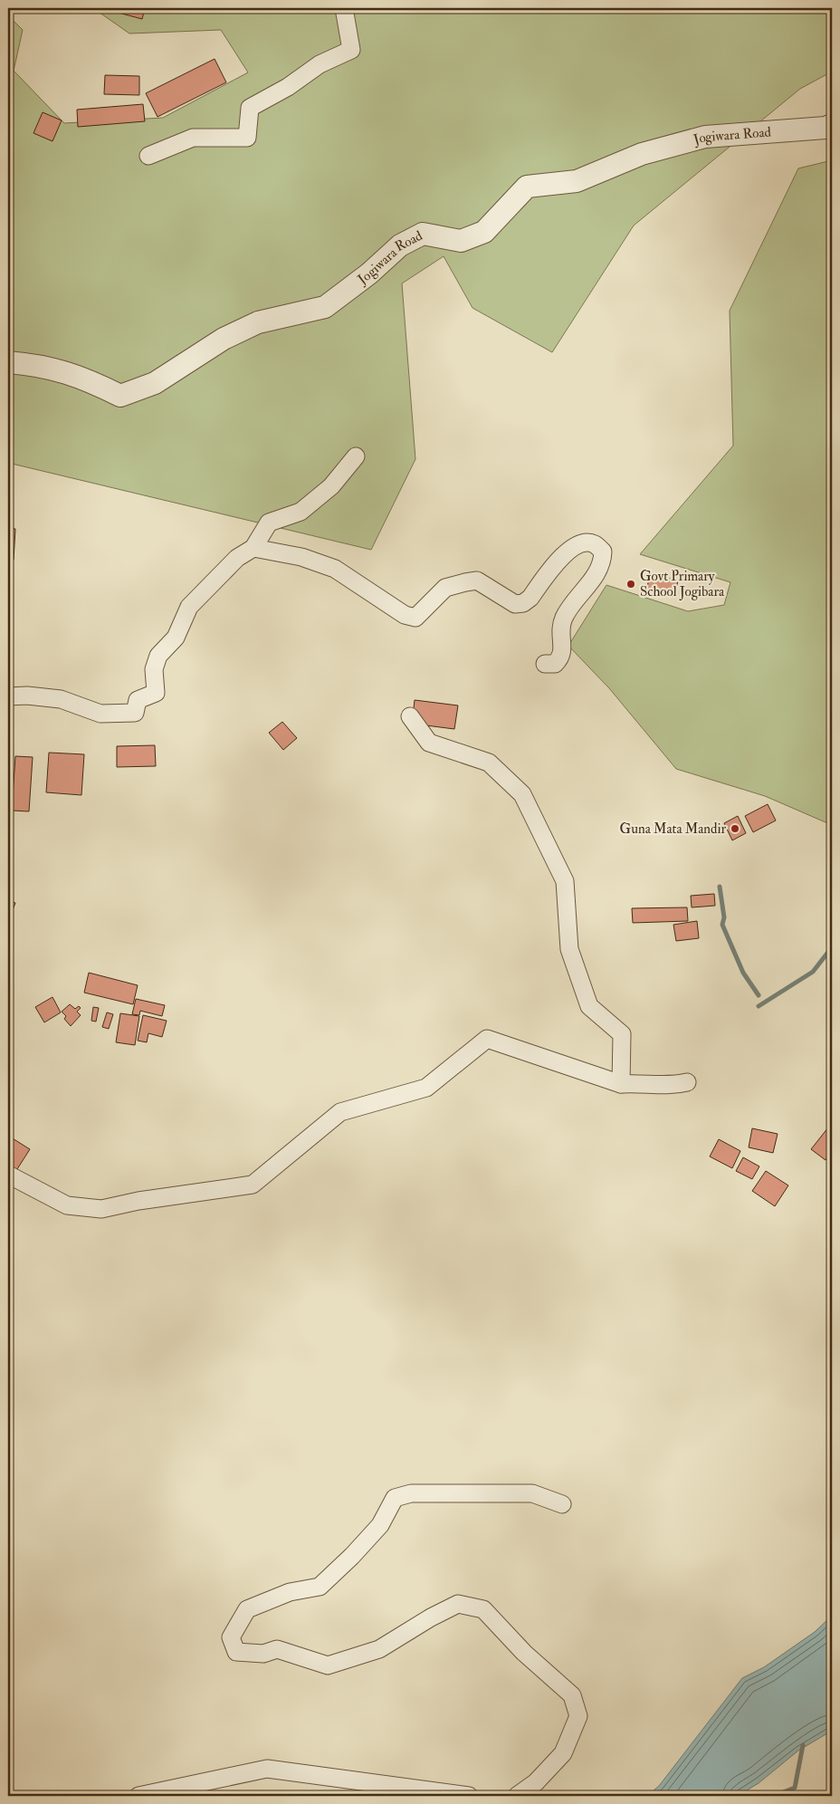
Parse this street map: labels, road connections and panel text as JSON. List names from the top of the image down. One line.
{"streets":{"street":["Jogiwara Road"]},"places":["Govt Primary School Jogibara","Guna Mata Mandir"]}
